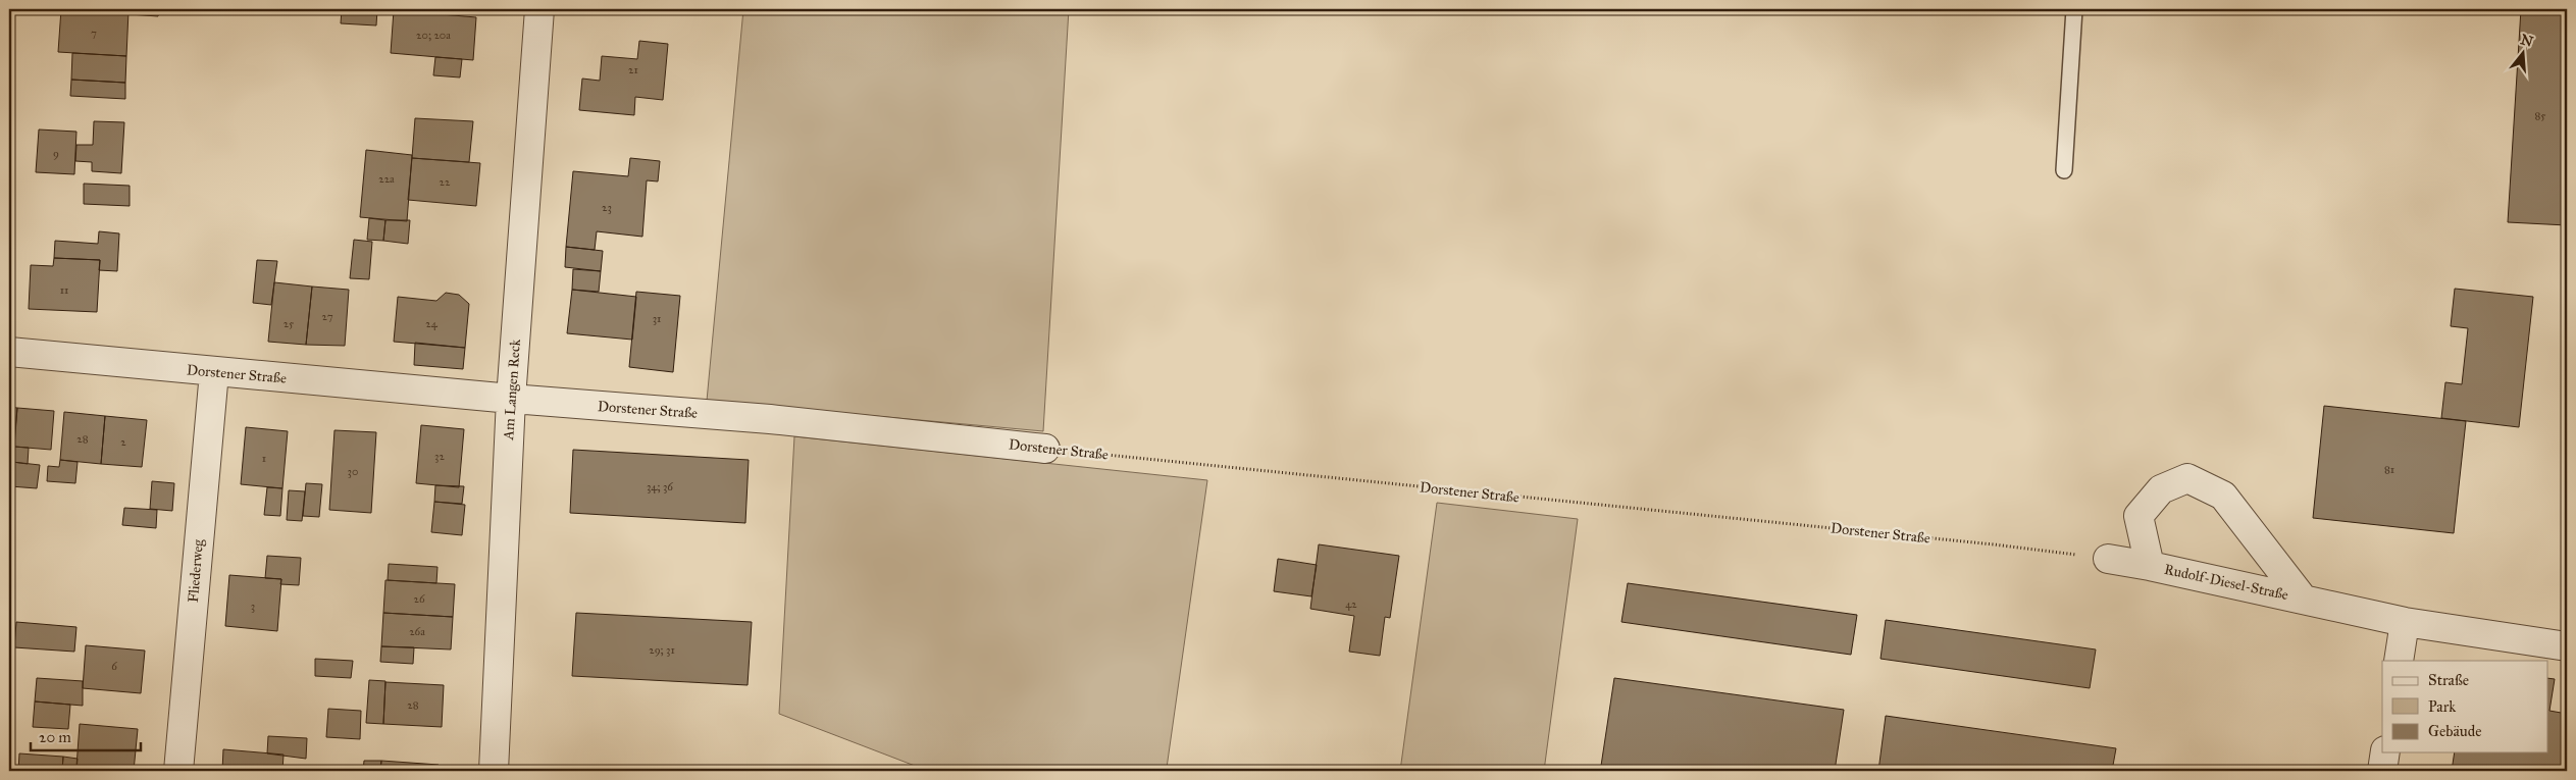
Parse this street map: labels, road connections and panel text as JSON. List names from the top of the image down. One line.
{"streets":{"street":["Dorstener Straße","Am Langen Reck","Fliederweg","Rudolf-Diesel-Straße"]},"crossings":[["Dorstener Straße","Am Langen Reck"],["Dorstener Straße","Fliederweg"],["Dorstener Straße","Rudolf-Diesel-Straße"]],"house_numbers":["7","20; 20a","21","85","9","22a","22","23","11","27","31","25","24","28","2","32","1","81","30","34; 36","26","42","3","26a","29; 31","6","28"],"legend":["Straße","Park","Gebäude"],"scale_bar":"20 m","north":"top"}
